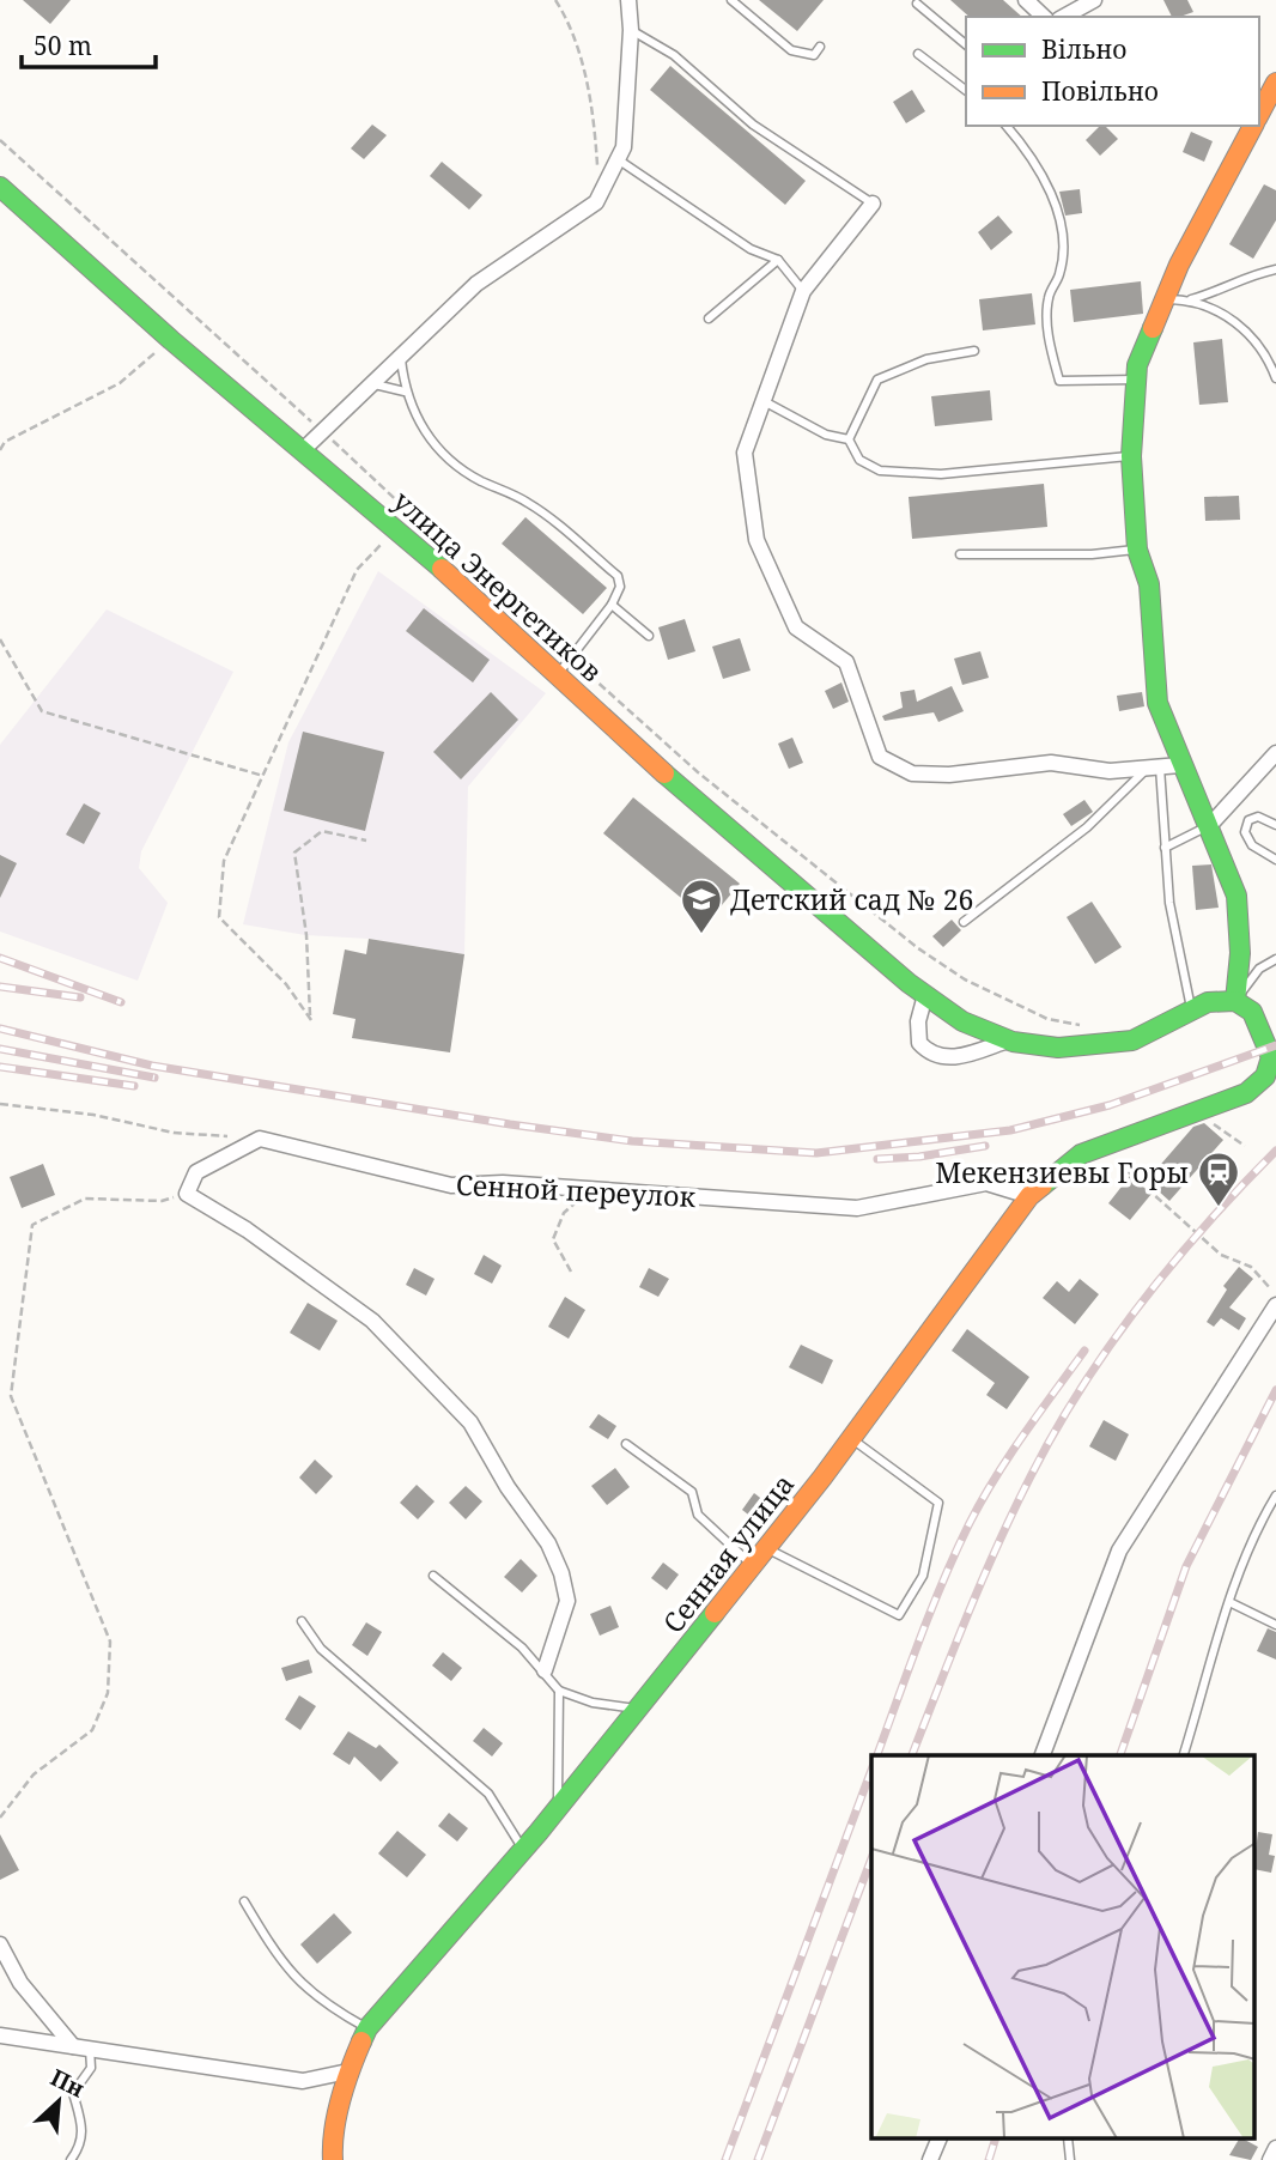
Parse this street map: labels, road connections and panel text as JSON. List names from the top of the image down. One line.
{"streets":{"main road":["улица Энергетиков","Сенная улица"],"street":["Сенной переулок"]},"crossings":[["улица Энергетиков","Сенная улица"],["Сенной переулок","Сенная улица"]],"places":{"school or university":["Детский сад № 26"],"station":["Мекензиевы Горы"]},"legend":["Вільно","Повільно"],"scale_bar":"50 m","north":"top right"}
